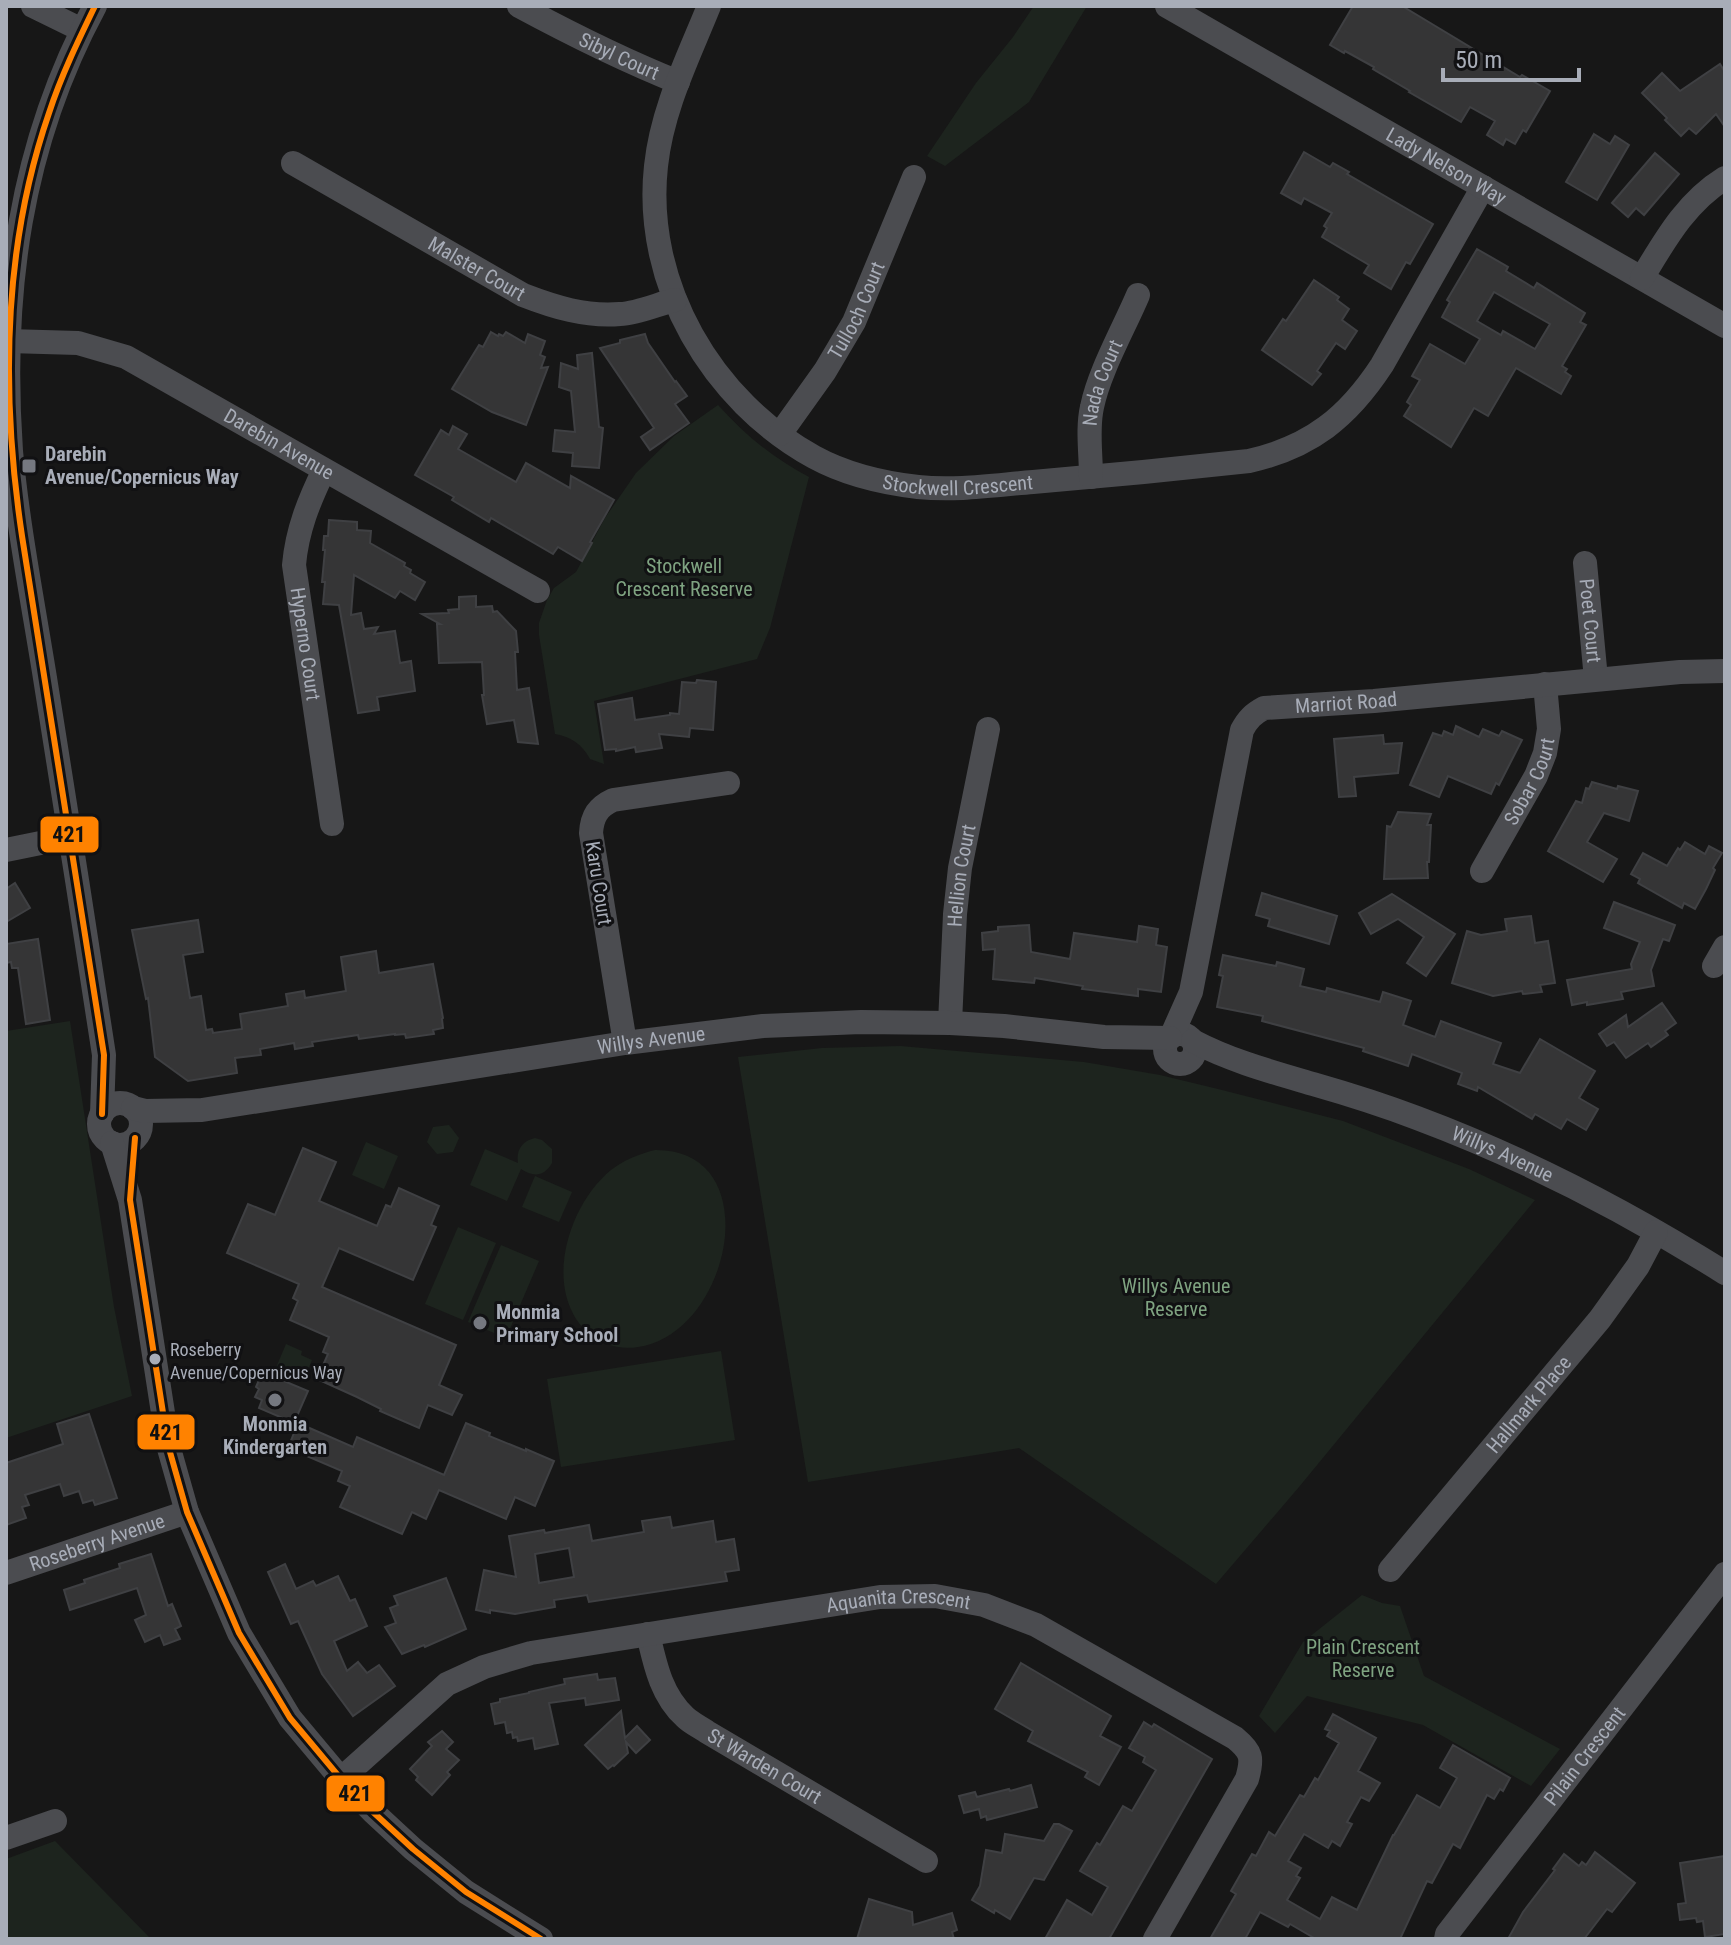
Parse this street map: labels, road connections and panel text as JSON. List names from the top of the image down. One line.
{"streets":{"street":["Sibyl Court","Lady Nelson Way","Malster Court","Tulloch Court","Nada Court","Darebin Avenue","Stockwell Crescent","Poet Court","Hyperno Court","Marriot Road","Sobar Court","Hellion Court","Karu Court","Willys Avenue","Hallmark Place","Roseberry Avenue","Aquanita Crescent","Pilain Crescent","St Warden Court"]},"crossings":[["Sibyl Court","Stockwell Crescent"],["Lady Nelson Way","Stockwell Crescent"],["Malster Court","Stockwell Crescent"],["Tulloch Court","Stockwell Crescent"],["Nada Court","Stockwell Crescent"],["Darebin Avenue","Hyperno Court"],["Poet Court","Marriot Road"],["Marriot Road","Sobar Court"],["Marriot Road","Willys Avenue"],["Hellion Court","Willys Avenue"],["Karu Court","Willys Avenue"],["Willys Avenue","Hallmark Place"],["Aquanita Crescent","St Warden Court"]],"parks":["Stockwell Crescent Reserve","Willys Avenue Reserve","Plain Crescent Reserve"],"places":{"transit":["Darebin Avenue/Copernicus Way"],"other":["Monmia Primary School","Roseberry Avenue/Copernicus Way","Monmia Kindergarten"]},"lines":["transit line 421"],"scale_bar":"50 m"}
